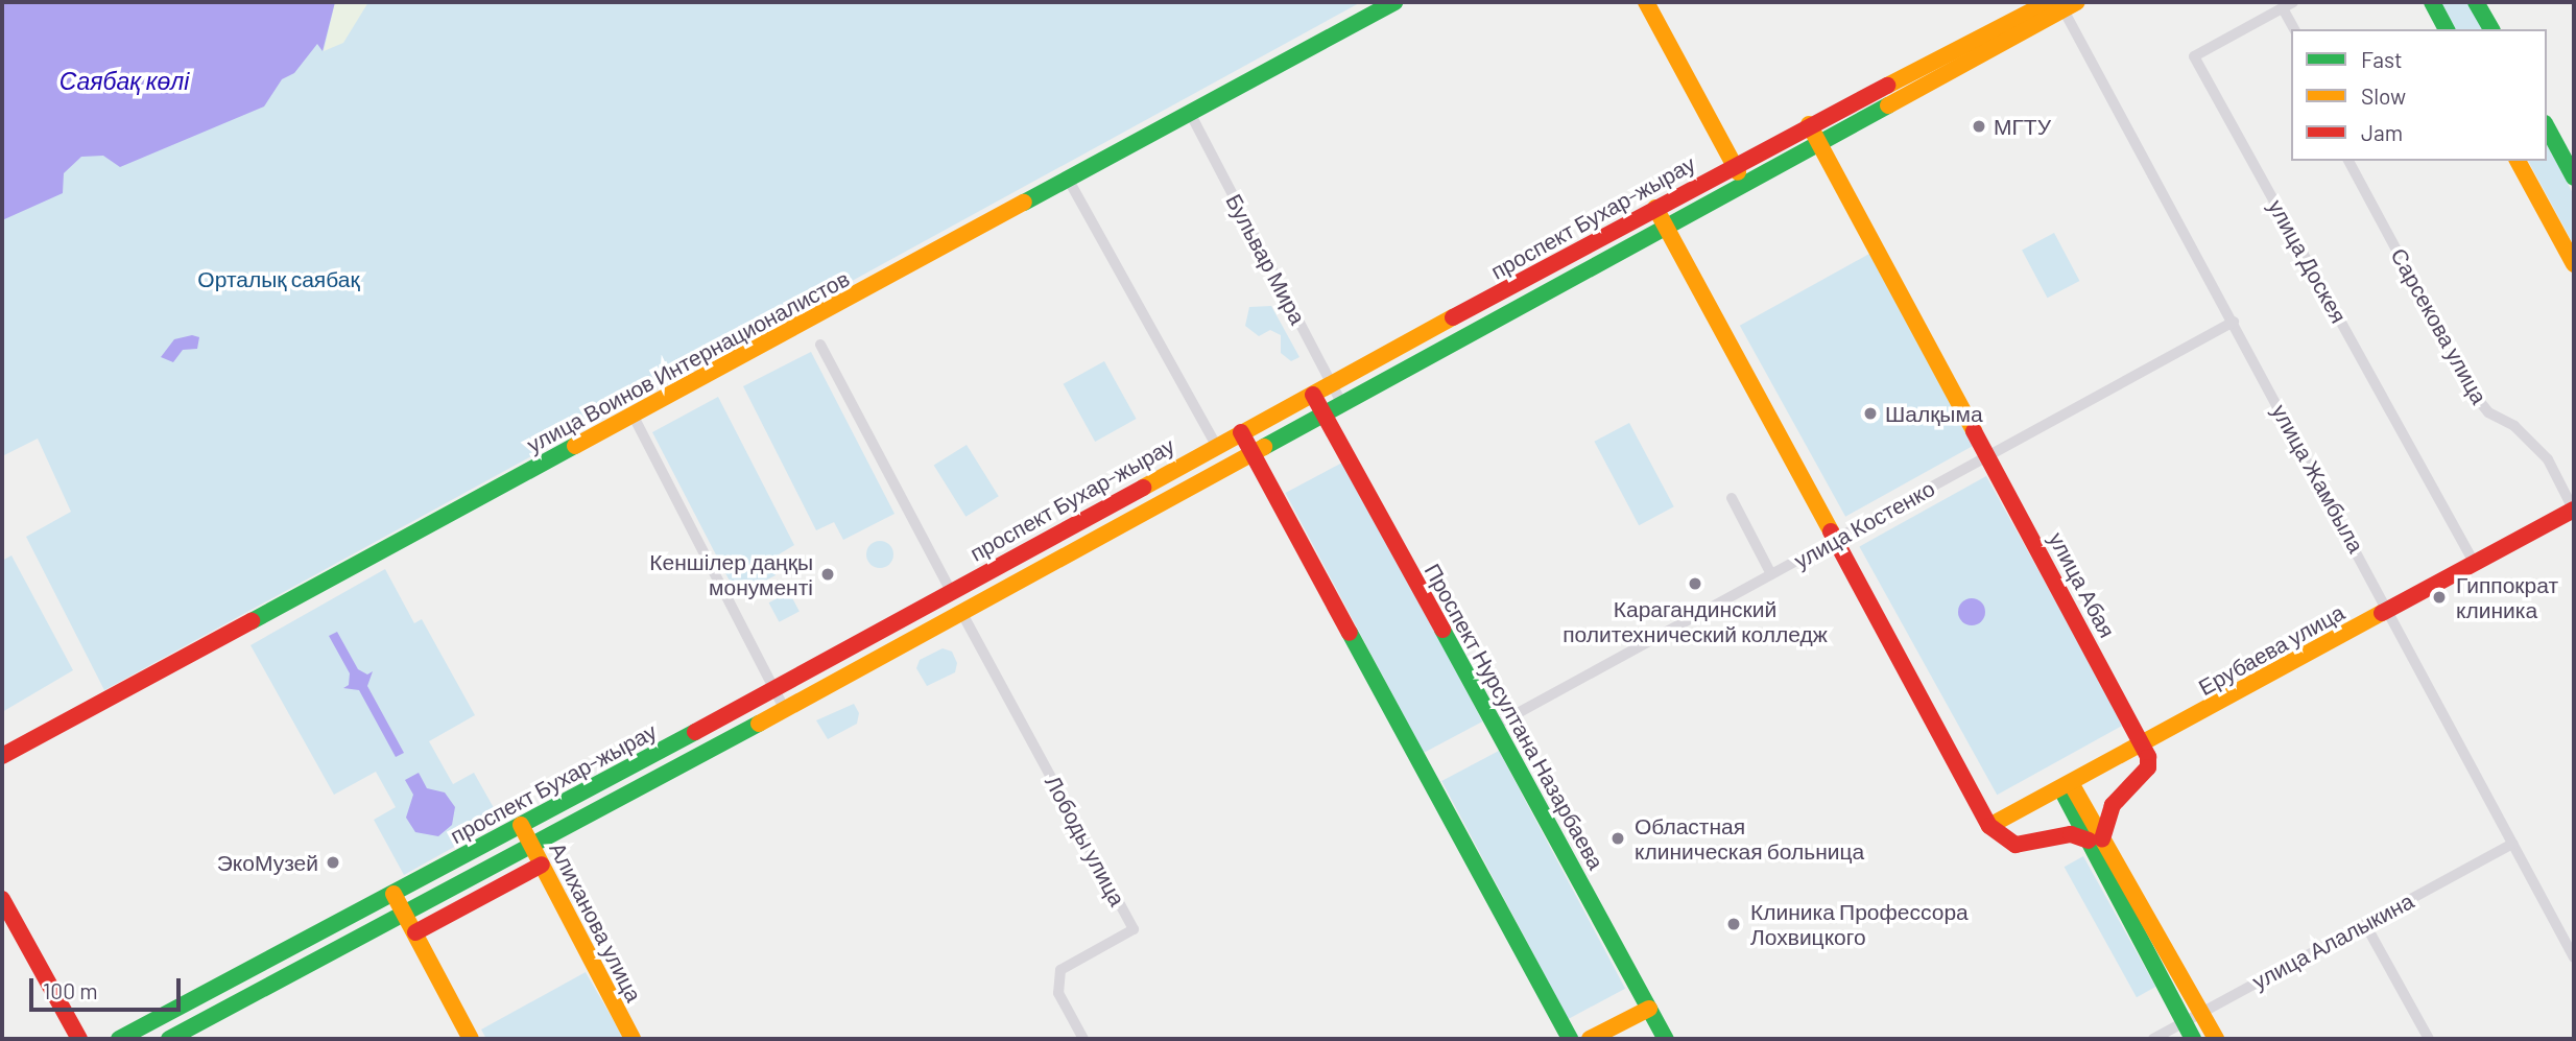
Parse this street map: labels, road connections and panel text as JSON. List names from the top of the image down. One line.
{"streets":{"main road":["проспект Бухар-жырау","улица Воинов Интернационалистов","улица Абая","Ерубаева улица","Проспект Нурсултана Назарбаева","Алиханова улица"],"street":["Бульвар Мира","улица Доскея","Сарсекова улица","улица Жамбыла","улица Костенко","Лободы улица","улица Алалыкина"]},"crossings":[["проспект Бухар-жырау","Бульвар Мира"],["проспект Бухар-жырау","улица Жамбыла"],["проспект Бухар-жырау","улица Абая"],["проспект Бухар-жырау","Проспект Нурсултана Назарбаева"],["проспект Бухар-жырау","Лободы улица"],["проспект Бухар-жырау","Алиханова улица"],["Бульвар Мира","улица Воинов Интернационалистов"],["улица Доскея","Ерубаева улица"],["Сарсекова улица","Ерубаева улица"],["улица Жамбыла","улица Костенко"],["улица Жамбыла","Ерубаева улица"],["улица Жамбыла","улица Алалыкина"],["улица Костенко","улица Абая"],["улица Костенко","Проспект Нурсултана Назарбаева"],["улица Абая","Ерубаева улица"]],"water":["Саябақ көлі"],"parks":["Орталық саябақ"],"places":["МГТУ","Шалқыма","Кеншілер даңқы монументі","Карагандинский политехнический колледж","Гиппократ клиника","Областная клиническая больница","ЭкоМузей","Клиника Профессора Лохвицкого"],"legend":["Fast","Slow","Jam"],"scale_bar":"100 m"}
